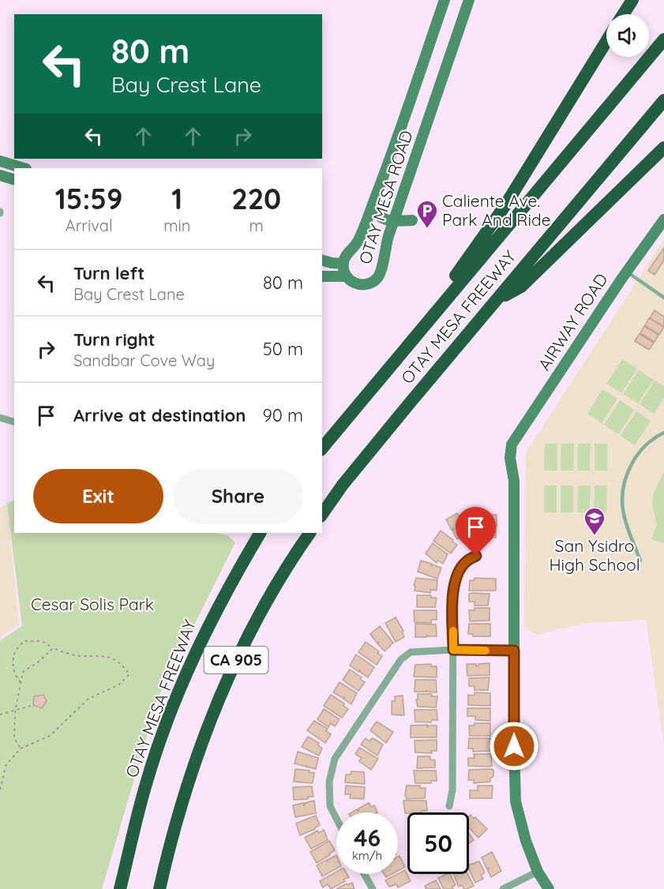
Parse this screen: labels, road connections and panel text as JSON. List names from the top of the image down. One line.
{"streets":{"highway":["OTAY MESA FREEWAY","CA 905"],"street":["OTAY MESA ROAD","AIRWAY ROAD"]},"parks":["Cesar Solis Park"],"places":{"parking":["Caliente Ave. Park And Ride"],"school or university":["San Ysidro High School"]},"page":{"turn":["80 m","Bay Crest Lane"],"eta":["15:59","Arrival","1","min","220","m"],"list":[{"name":"Turn left","note":"Bay Crest Lane","value":"80 m"},{"name":"Turn right","note":"Sandbar Cove Way","value":"50 m"},{"name":"Arrive at destination","value":"90 m"}],"buttons":["Exit","Share"],"speed":"46 km/h","limit":"50"}}
